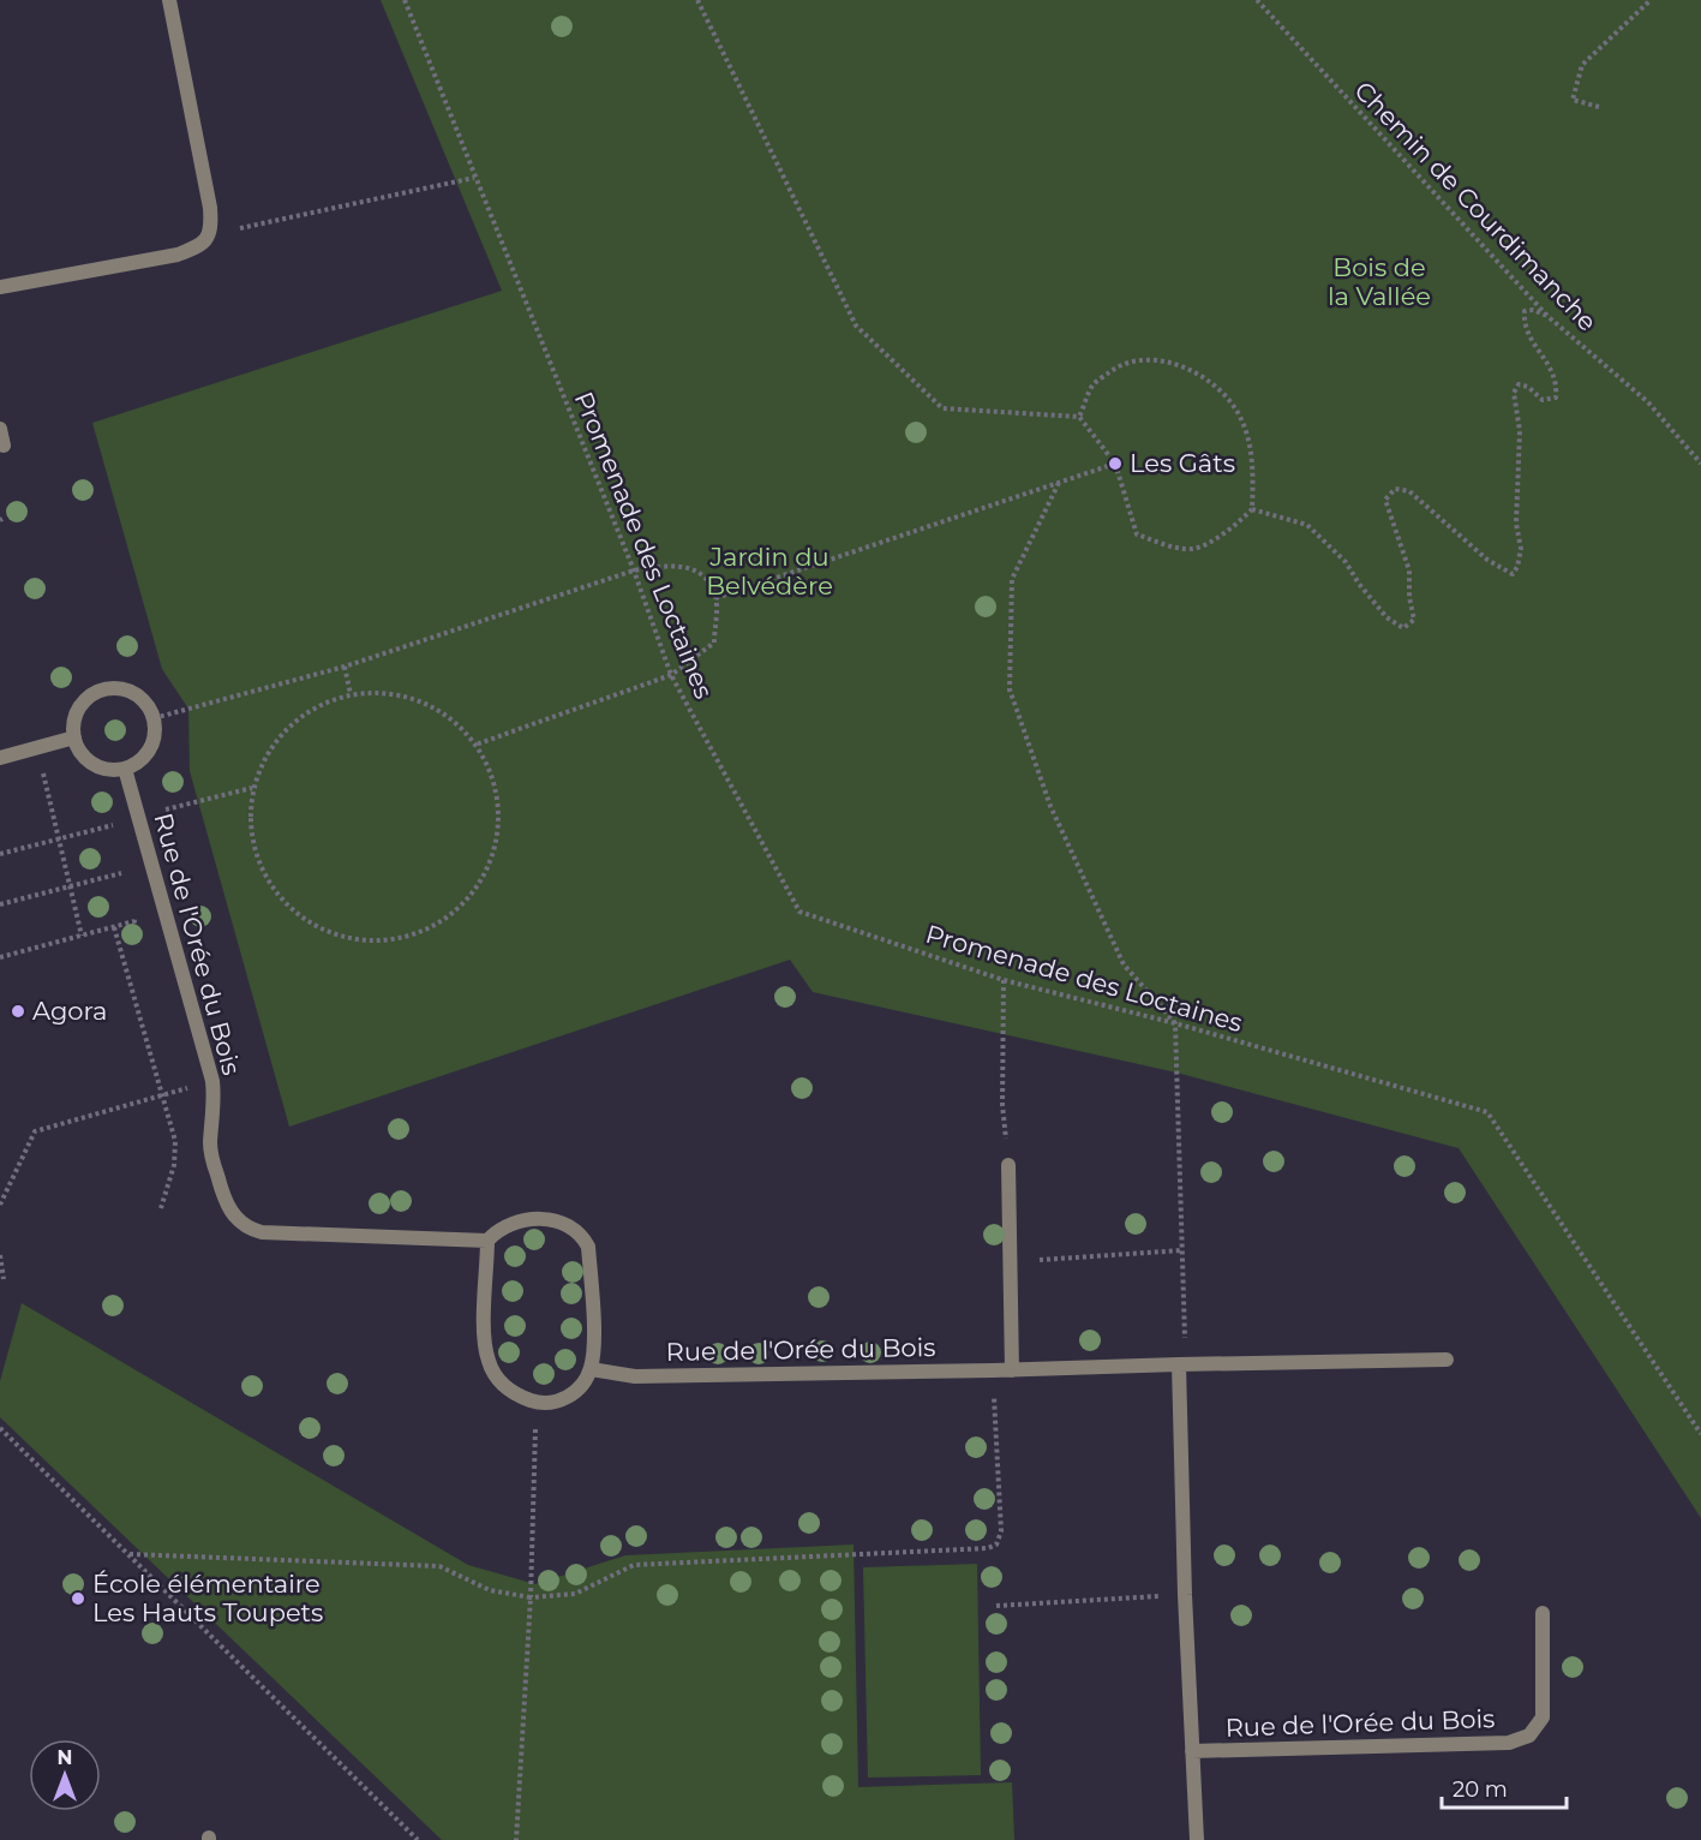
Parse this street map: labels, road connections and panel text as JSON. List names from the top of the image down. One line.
{"streets":{"street":["Rue de l'Orée du Bois"],"path":["Chemin de Courdimanche","Promenade des Loctaines"]},"parks":["Bois de la Vallée","Jardin du Belvédère"],"places":["Les Gâts","Agora","École élémentaire Les Hauts Toupets"],"scale_bar":"20 m","north":"top"}
